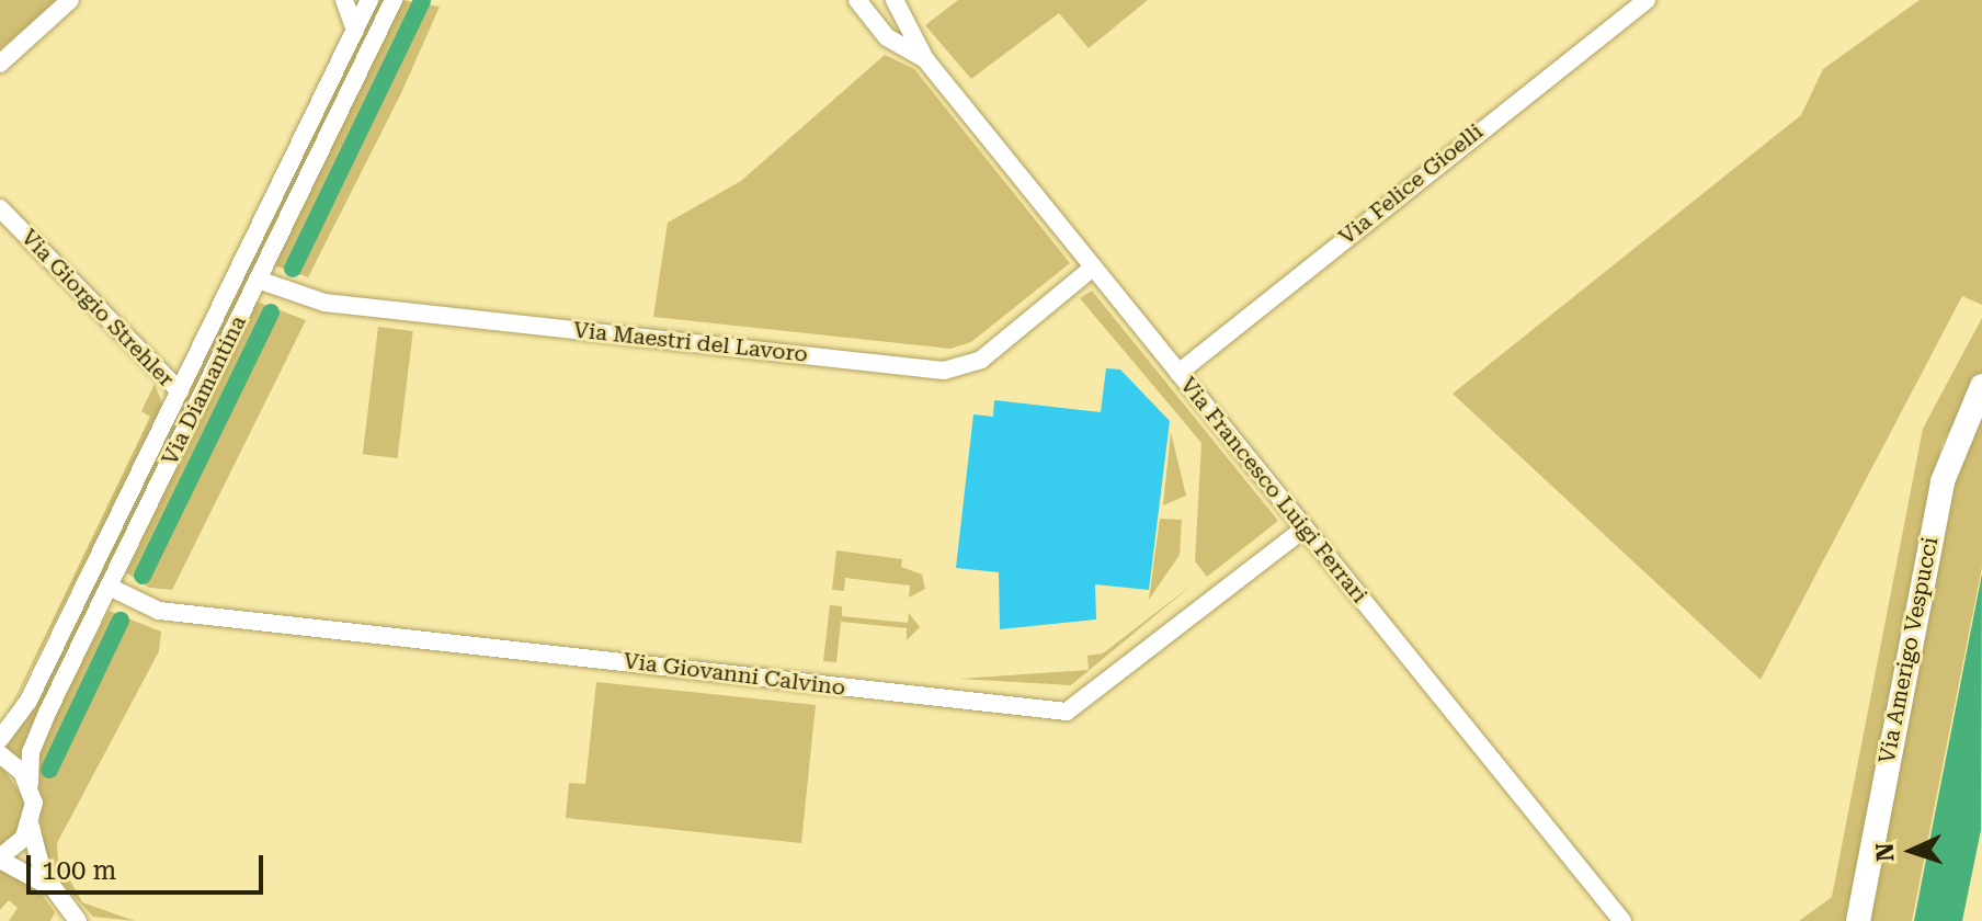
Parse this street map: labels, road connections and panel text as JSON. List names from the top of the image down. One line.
{"streets":{"main road":["Via Amerigo Vespucci"],"street":["Via Felice Gioelli","Via Giorgio Strehler","Via Maestri del Lavoro","Via Diamantina","Via Francesco Luigi Ferrari","Via Giovanni Calvino"]},"crossings":[["Via Felice Gioelli","Via Francesco Luigi Ferrari"],["Via Giorgio Strehler","Via Diamantina"],["Via Maestri del Lavoro","Via Diamantina"],["Via Maestri del Lavoro","Via Francesco Luigi Ferrari"],["Via Diamantina","Via Giovanni Calvino"],["Via Francesco Luigi Ferrari","Via Giovanni Calvino"]],"scale_bar":"100 m","north":"left"}
